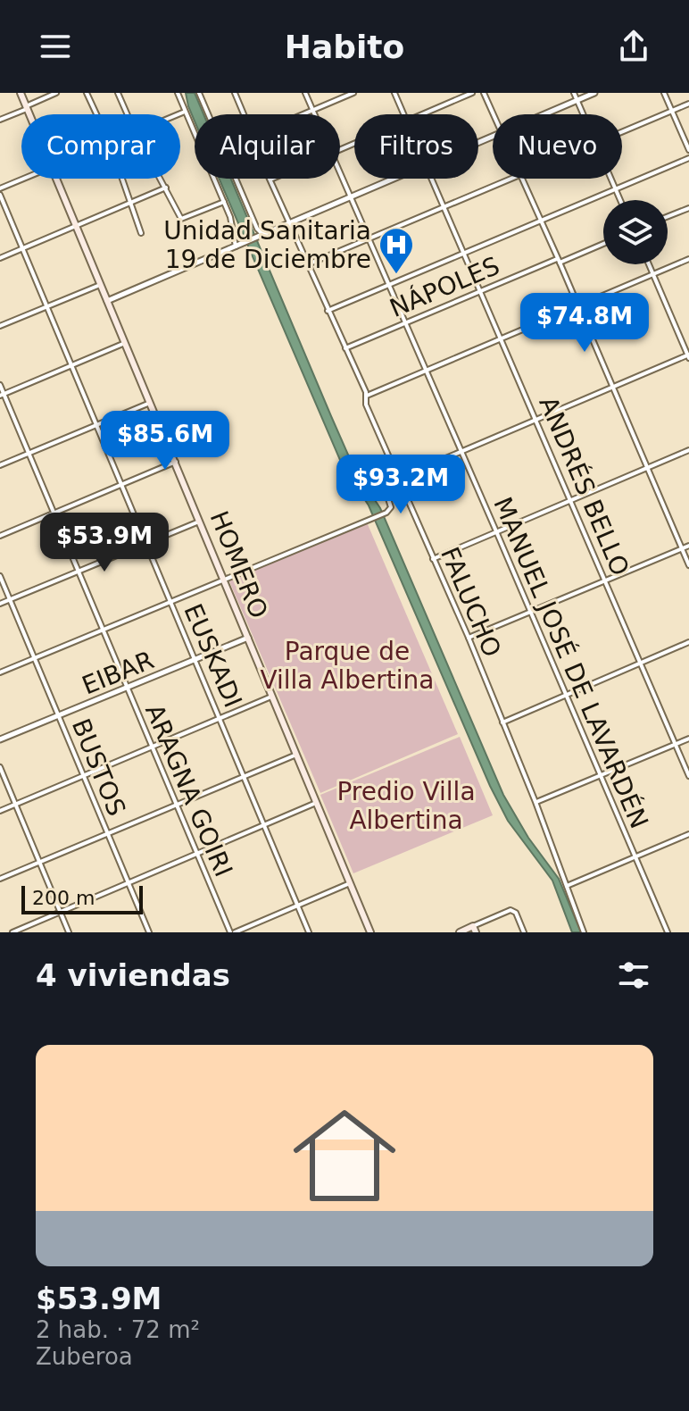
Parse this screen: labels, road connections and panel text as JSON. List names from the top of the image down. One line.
{"streets":{"main road":["HOMERO"],"street":["NÁPOLES","ANDRÉS BELLO","FALUCHO","EUSKADI","MANUEL JOSÉ DE LAVARDÉN","EIBAR","BUSTOS","ARAGNA GOIRI"]},"crossings":[["NÁPOLES","ANDRÉS BELLO"],["NÁPOLES","FALUCHO"],["NÁPOLES","MANUEL JOSÉ DE LAVARDÉN"],["HOMERO","EIBAR"],["EUSKADI","EIBAR"],["EIBAR","BUSTOS"],["EIBAR","ARAGNA GOIRI"]],"parks":["Parque de Villa Albertina","Predio Villa Albertina"],"places":{"hospital":["Unidad Sanitaria 19 de Diciembre"]},"scale_bar":"200 m","page":{"header":"Habito","chip":["Comprar","Alquilar","Filtros","Nuevo"],"price":["$74.8M","$85.6M","$93.2M","$53.9M"],"scale":"200 m","heading":"4 viviendas","list":[{"name":"$53.9M","note":"2 hab. · 72 m² · Zuberoa"}]}}
